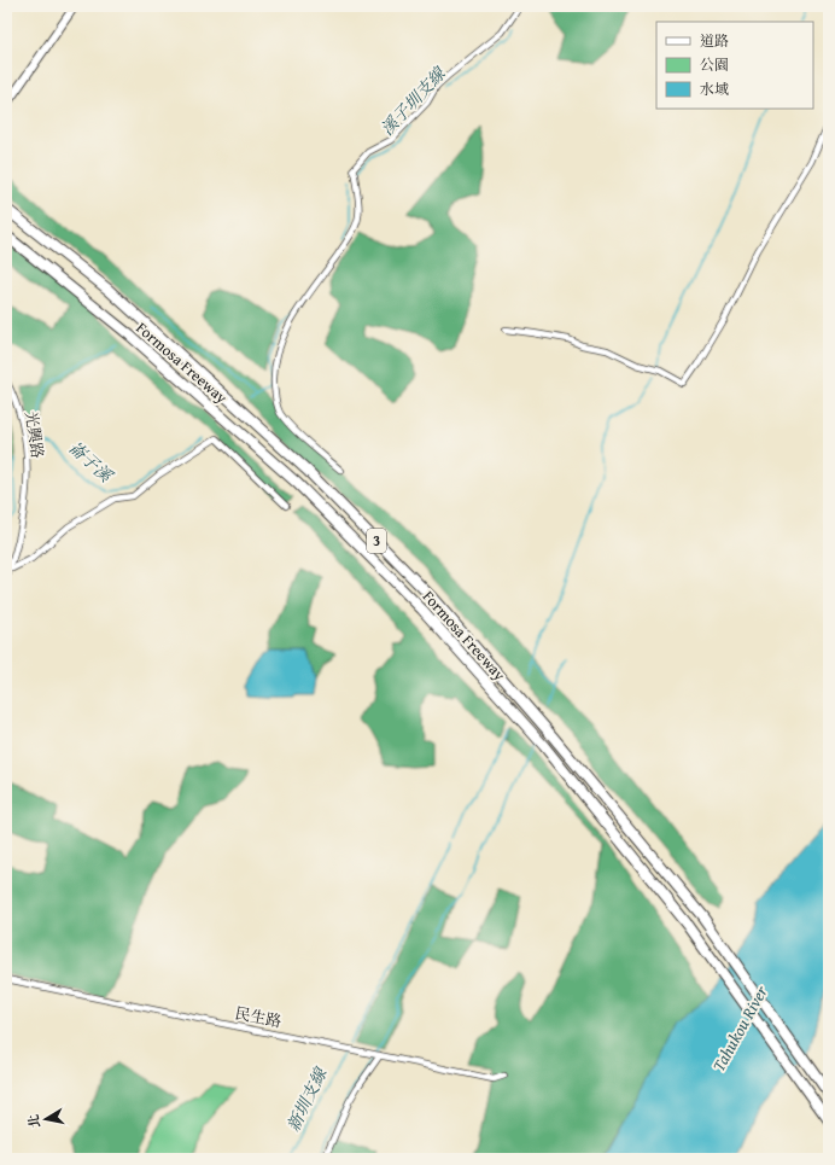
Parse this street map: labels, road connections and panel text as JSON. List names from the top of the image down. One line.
{"streets":{"highway":["Formosa Freeway","3"],"street":["光興路","民生路"]},"water":["溪子圳支線","崙子溪","Tahukou River","新圳支線"],"legend":["道路","公園","水域"],"north":"left"}
